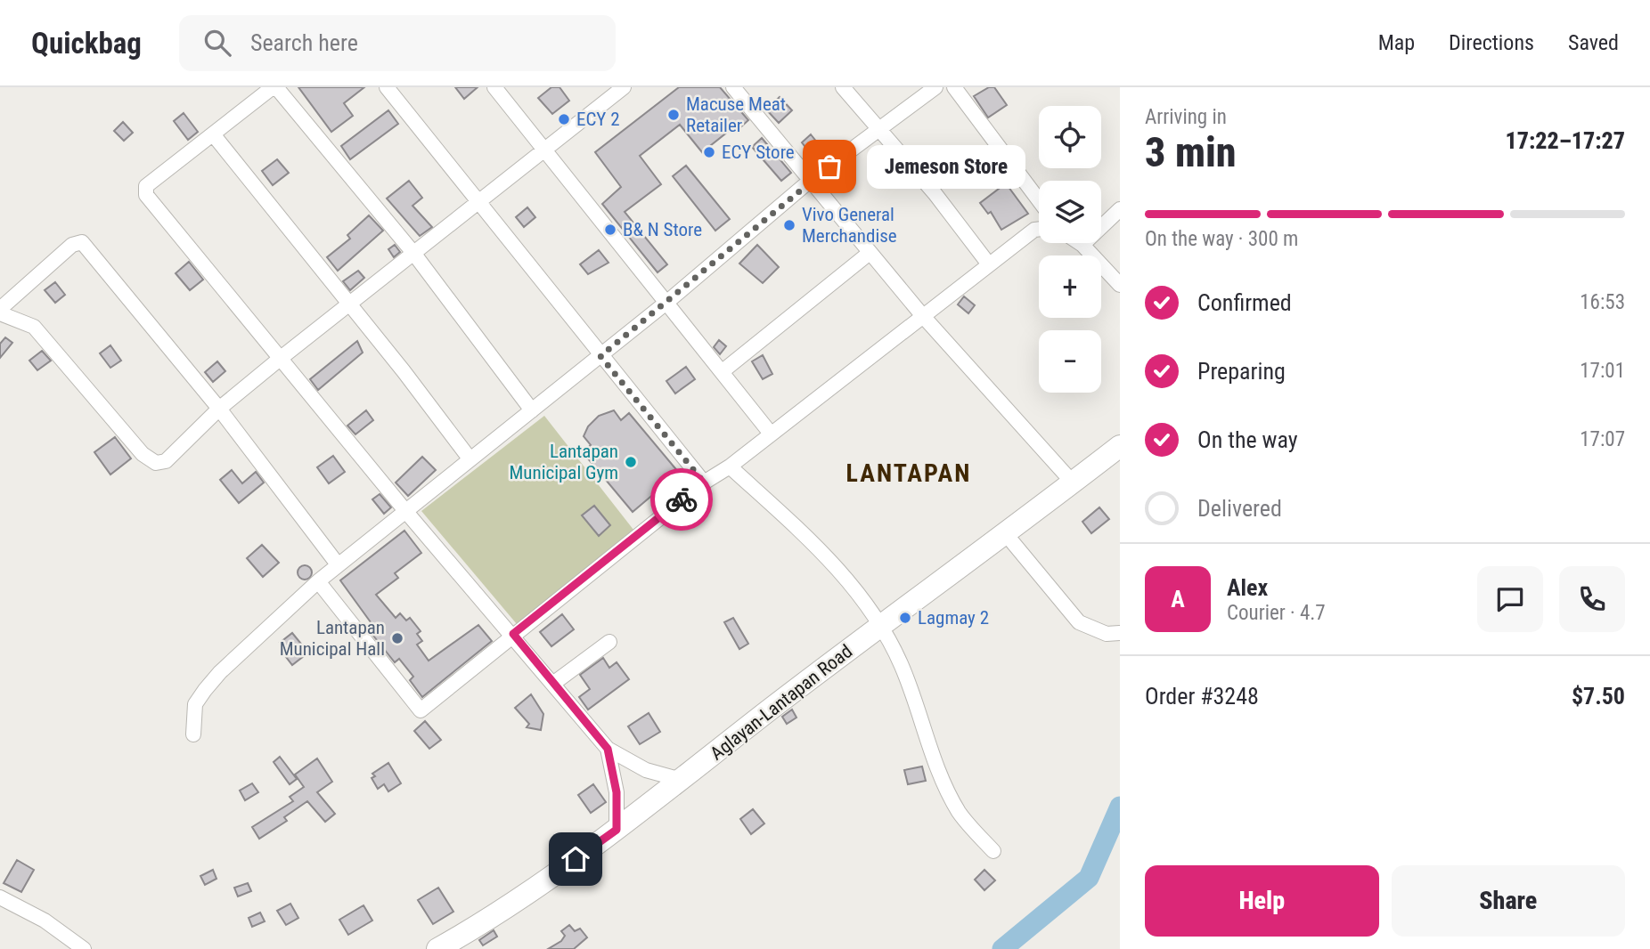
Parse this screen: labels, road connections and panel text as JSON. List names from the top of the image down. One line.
{"streets":{"main road":["Aglayan-Lantapan Road"]},"districts":["LANTAPAN"],"places":["Macuse Meat Retailer","ECY 2","ECY Store","Jemeson Store","Vivo General Merchandise","B& N Store","Lantapan Municipal Gym","Lagmay 2","Lantapan Municipal Hall"],"page":{"header":"Quickbag","search":"Search here","nav":["Map","Directions","Saved"],"heading":["3 min","Arriving in","17:22–17:27"],"panel":["Alex","Courier · 4.7","Order #3248","$7.50"],"map_buttons":["+","−"],"bubble":"Jemeson Store","bar":"On the way · 300 m","list":[["Confirmed","16:53"],["Preparing","17:01"],["On the way","17:07"],"Delivered"],"round":"A","buttons":["Help","Share"]}}
